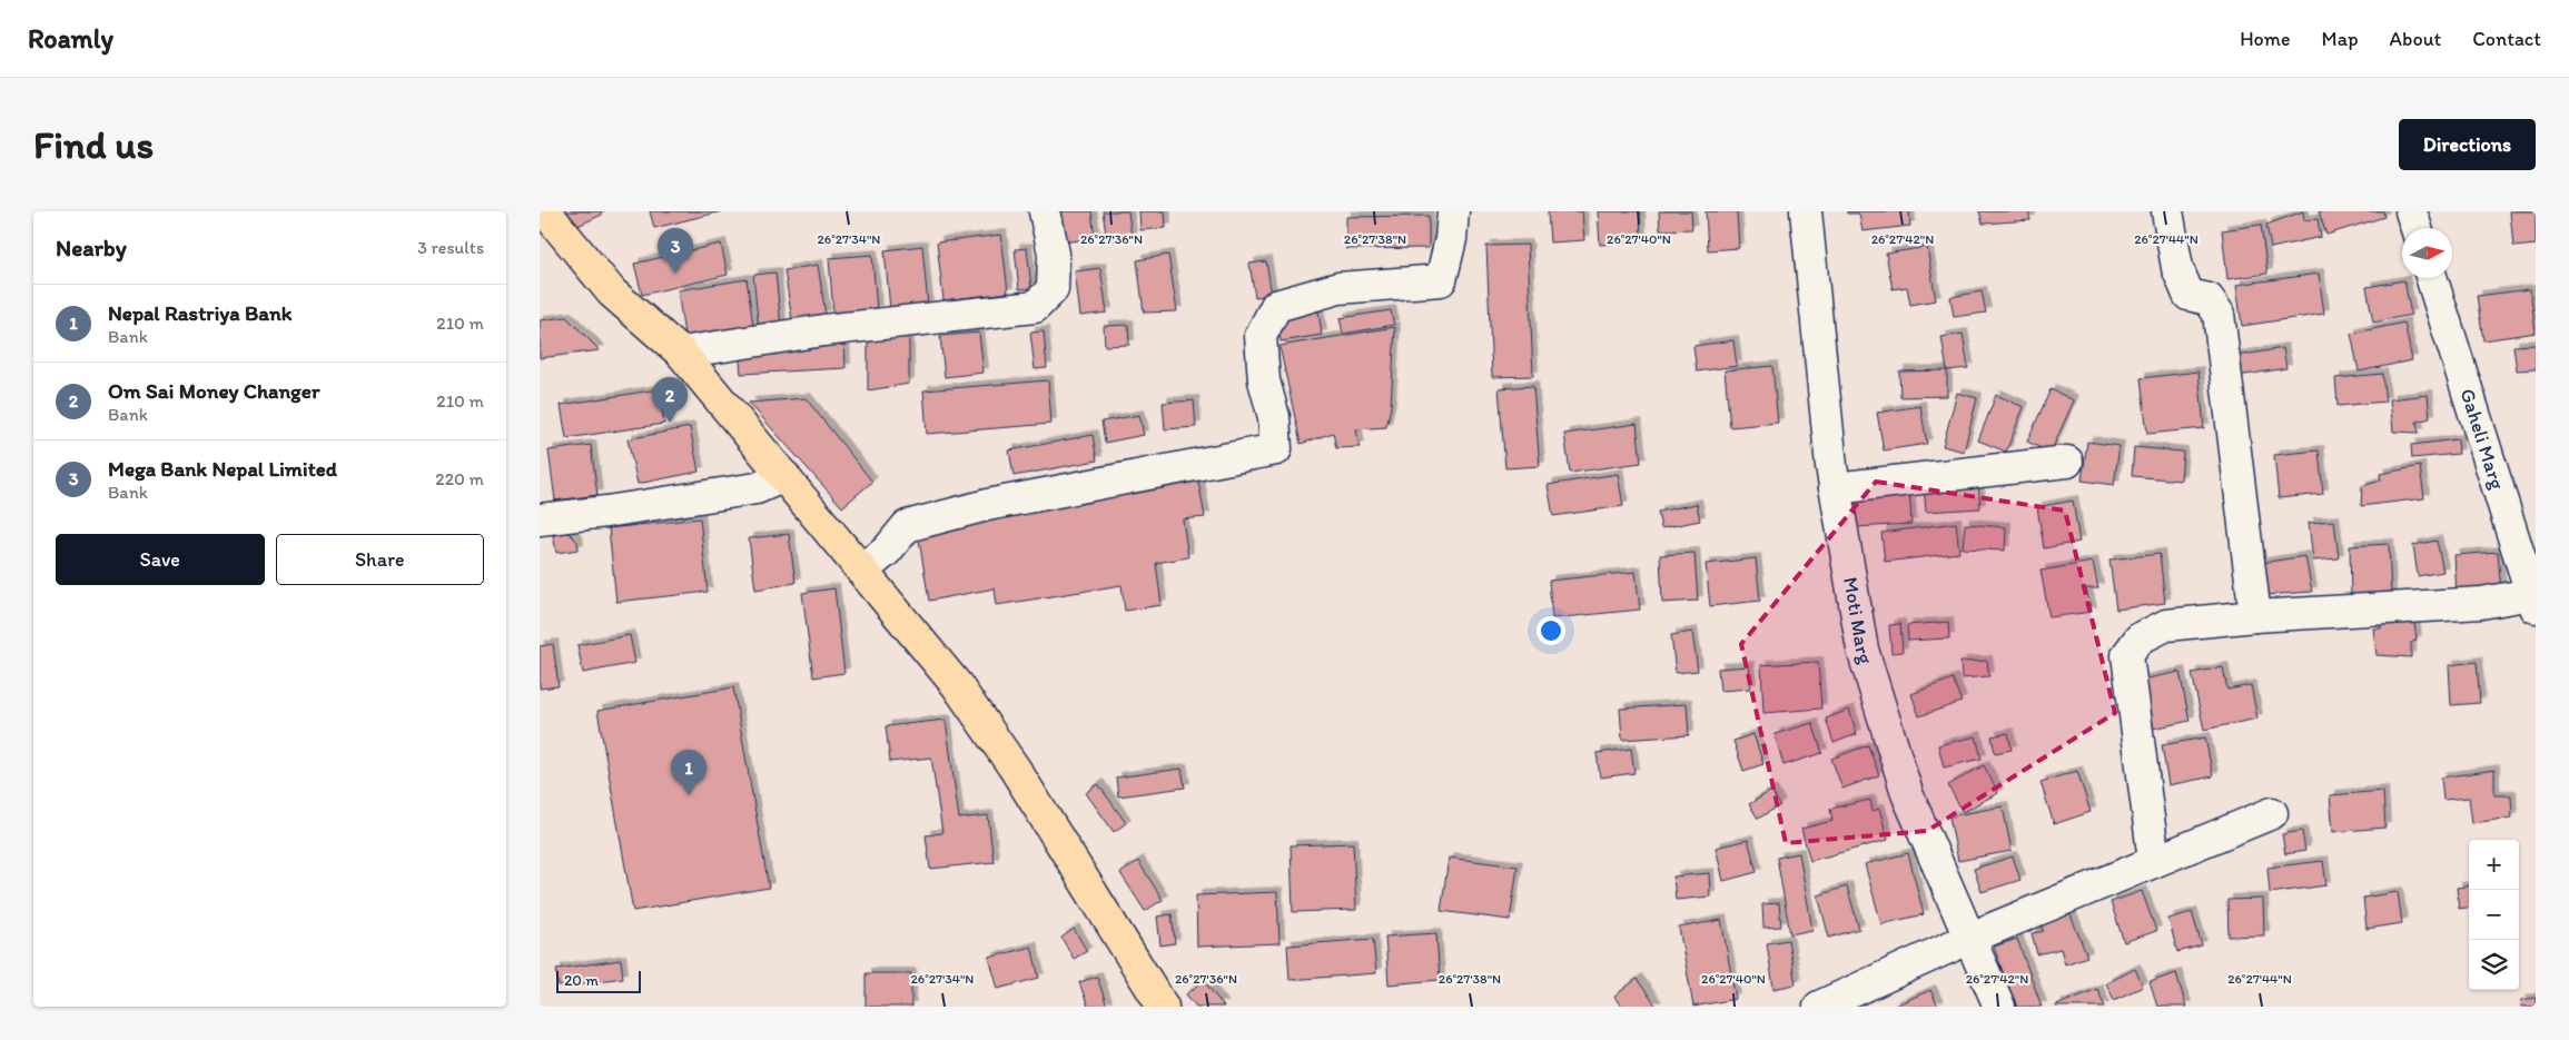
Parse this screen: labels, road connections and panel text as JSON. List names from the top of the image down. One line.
{"streets":{"street":["Gaheli Marg","Moti Marg"]},"scale_bar":"20 m","north":"right","page":{"header":"Roamly","nav":["Home","Map","About","Contact"],"buttons":["Directions",["Save","Share"]],"title":"Find us","heading":["Nearby","3 results"],"pins":["3","2","1"],"list":[{"mark":"1","name":"Nepal Rastriya Bank","note":"Bank","value":"210 m"},{"mark":"2","name":"Om Sai Money Changer","note":"Bank","value":"210 m"},{"mark":"3","name":"Mega Bank Nepal Limited","note":"Bank","value":"220 m"}],"map_buttons":["+","−"],"scale":"20 m"},"coordinates":["26°27'34\"N","26°27'36\"N","26°27'38\"N","26°27'40\"N","26°27'42\"N","26°27'44\"N"]}
